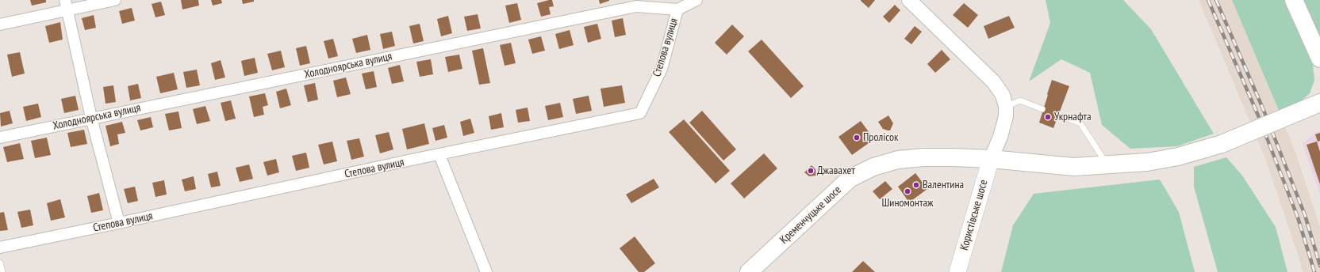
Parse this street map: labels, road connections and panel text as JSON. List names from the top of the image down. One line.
{"streets":{"highway":["Кременчуцьке шосе"],"main road":["Користівське шосе"],"street":["Степова вулиця","Холодноярська вулиця"]},"crossings":[["Степова вулиця","Холодноярська вулиця"],["Кременчуцьке шосе","Користівське шосе"]],"places":["Укрнафта","Пролісок","Джавахет","Валентина","Шиномонтаж"]}
